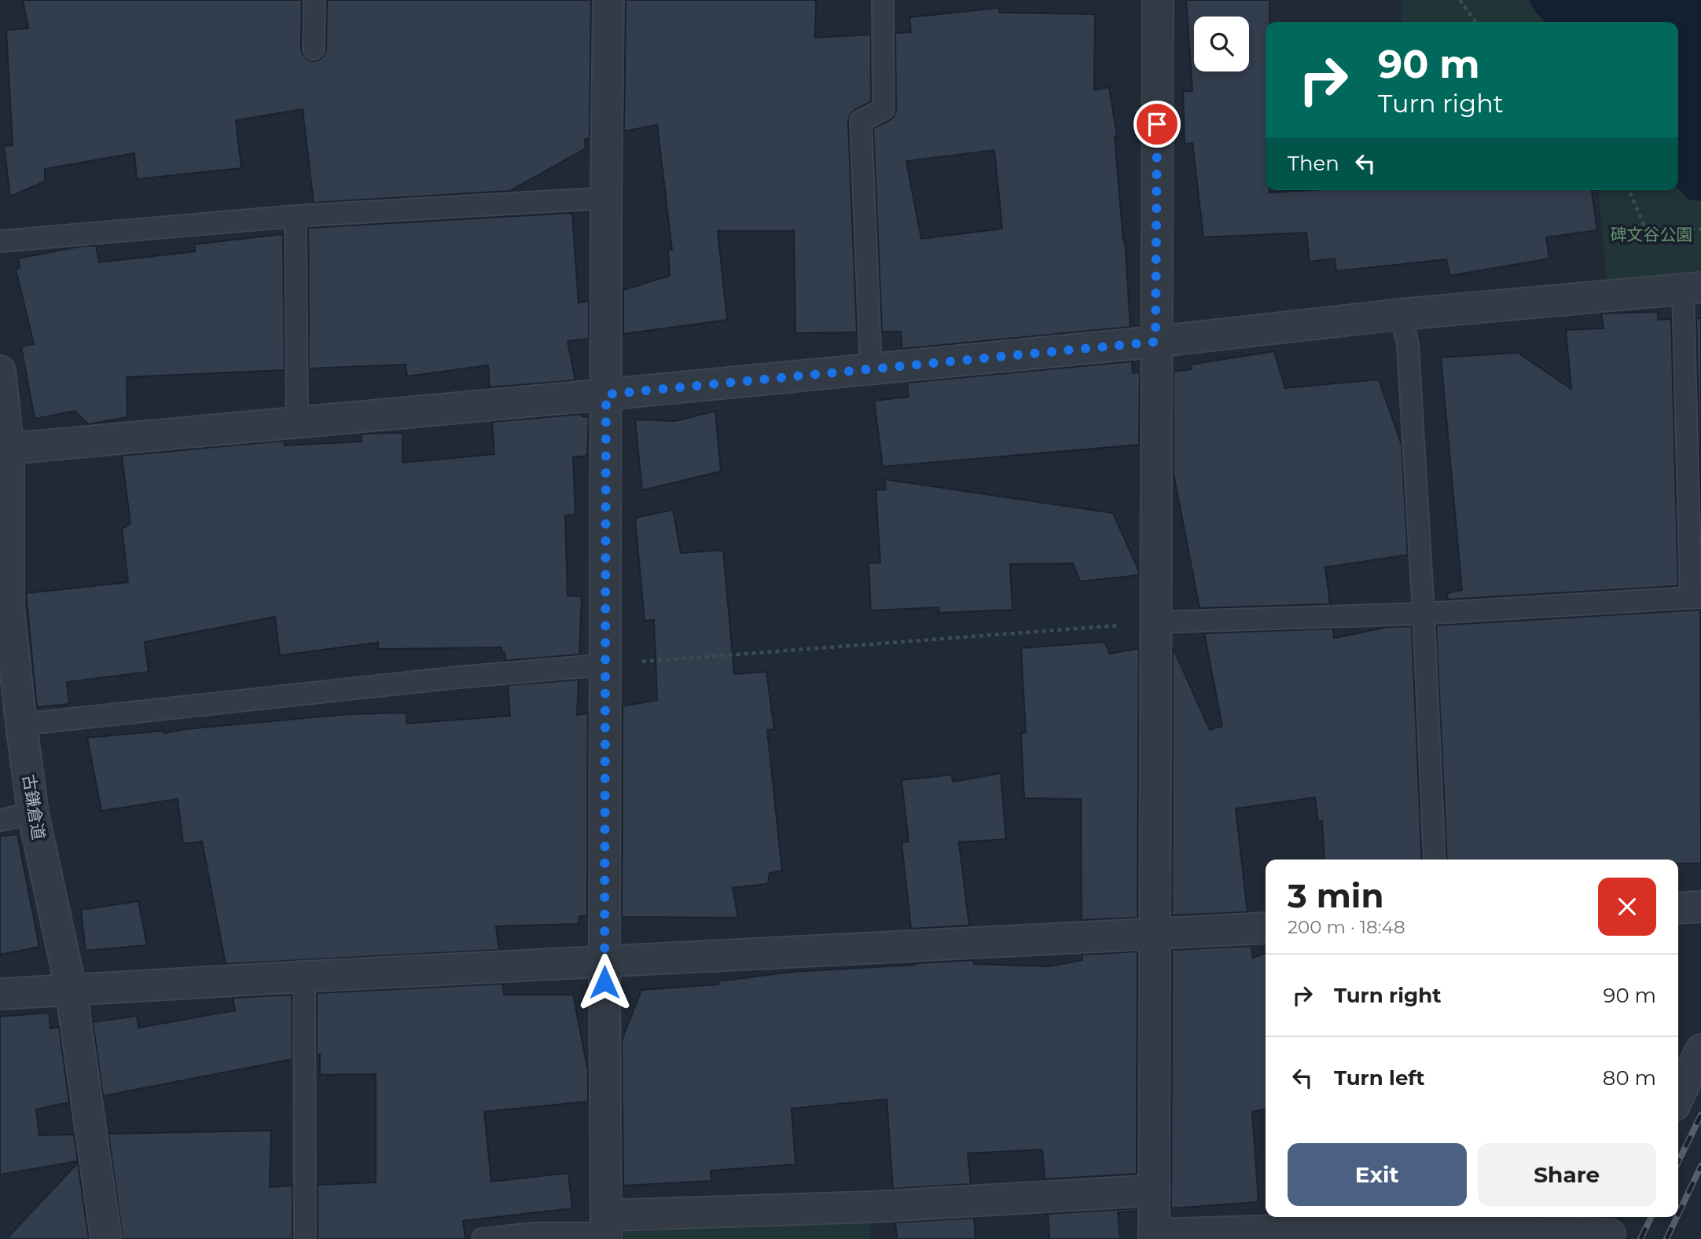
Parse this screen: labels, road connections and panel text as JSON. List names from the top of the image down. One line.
{"streets":{"street":["古鎌倉道"]},"parks":["碑文谷公園"],"page":{"turn":["90 m","Turn right"],"then":"Then","heading":["3 min","200 m · 18:48"],"list":[{"name":"Turn right","value":"90 m"},{"name":"Turn left","value":"80 m"}],"buttons":["Exit","Share"]}}
